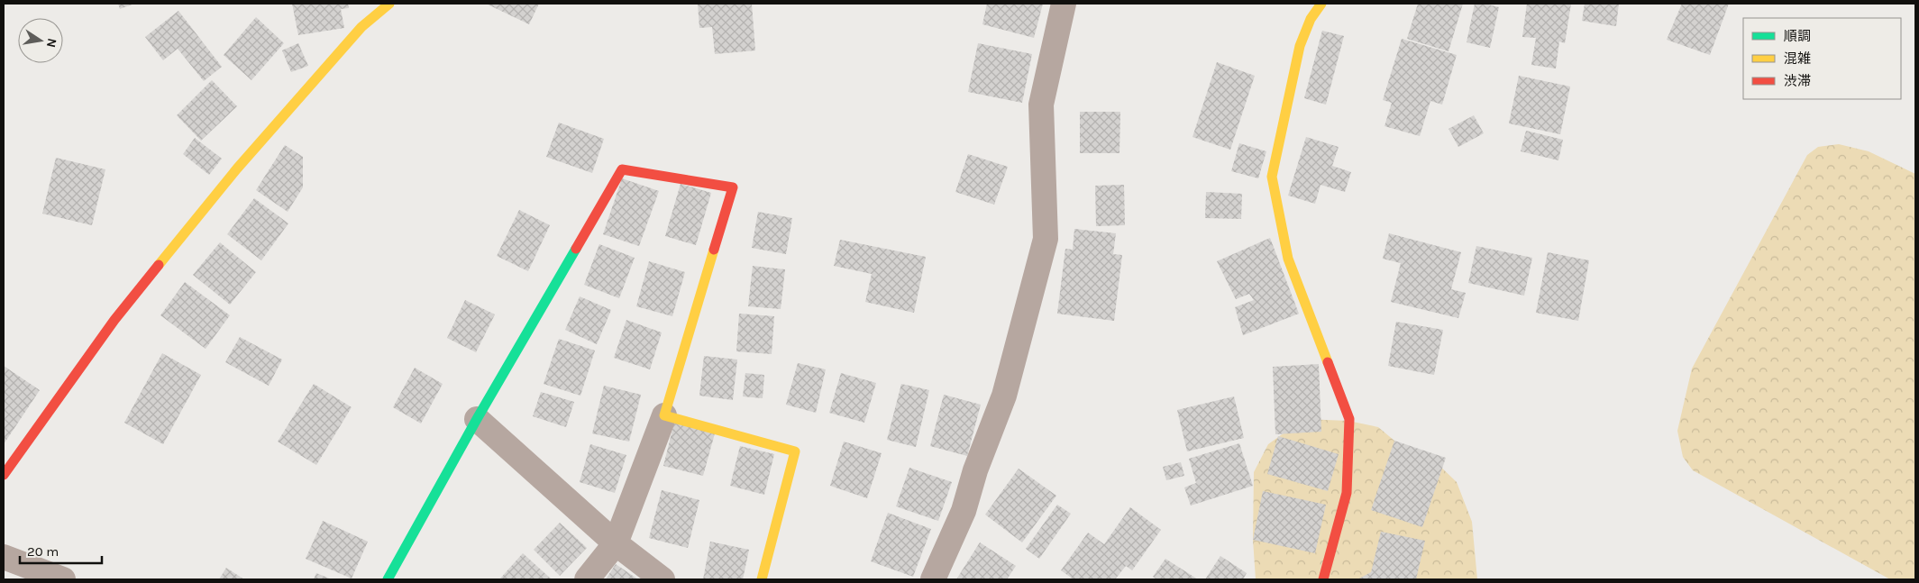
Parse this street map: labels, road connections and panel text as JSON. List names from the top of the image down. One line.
{"legend":["順調","混雑","渋滞"],"scale_bar":"20 m","north":"right"}
